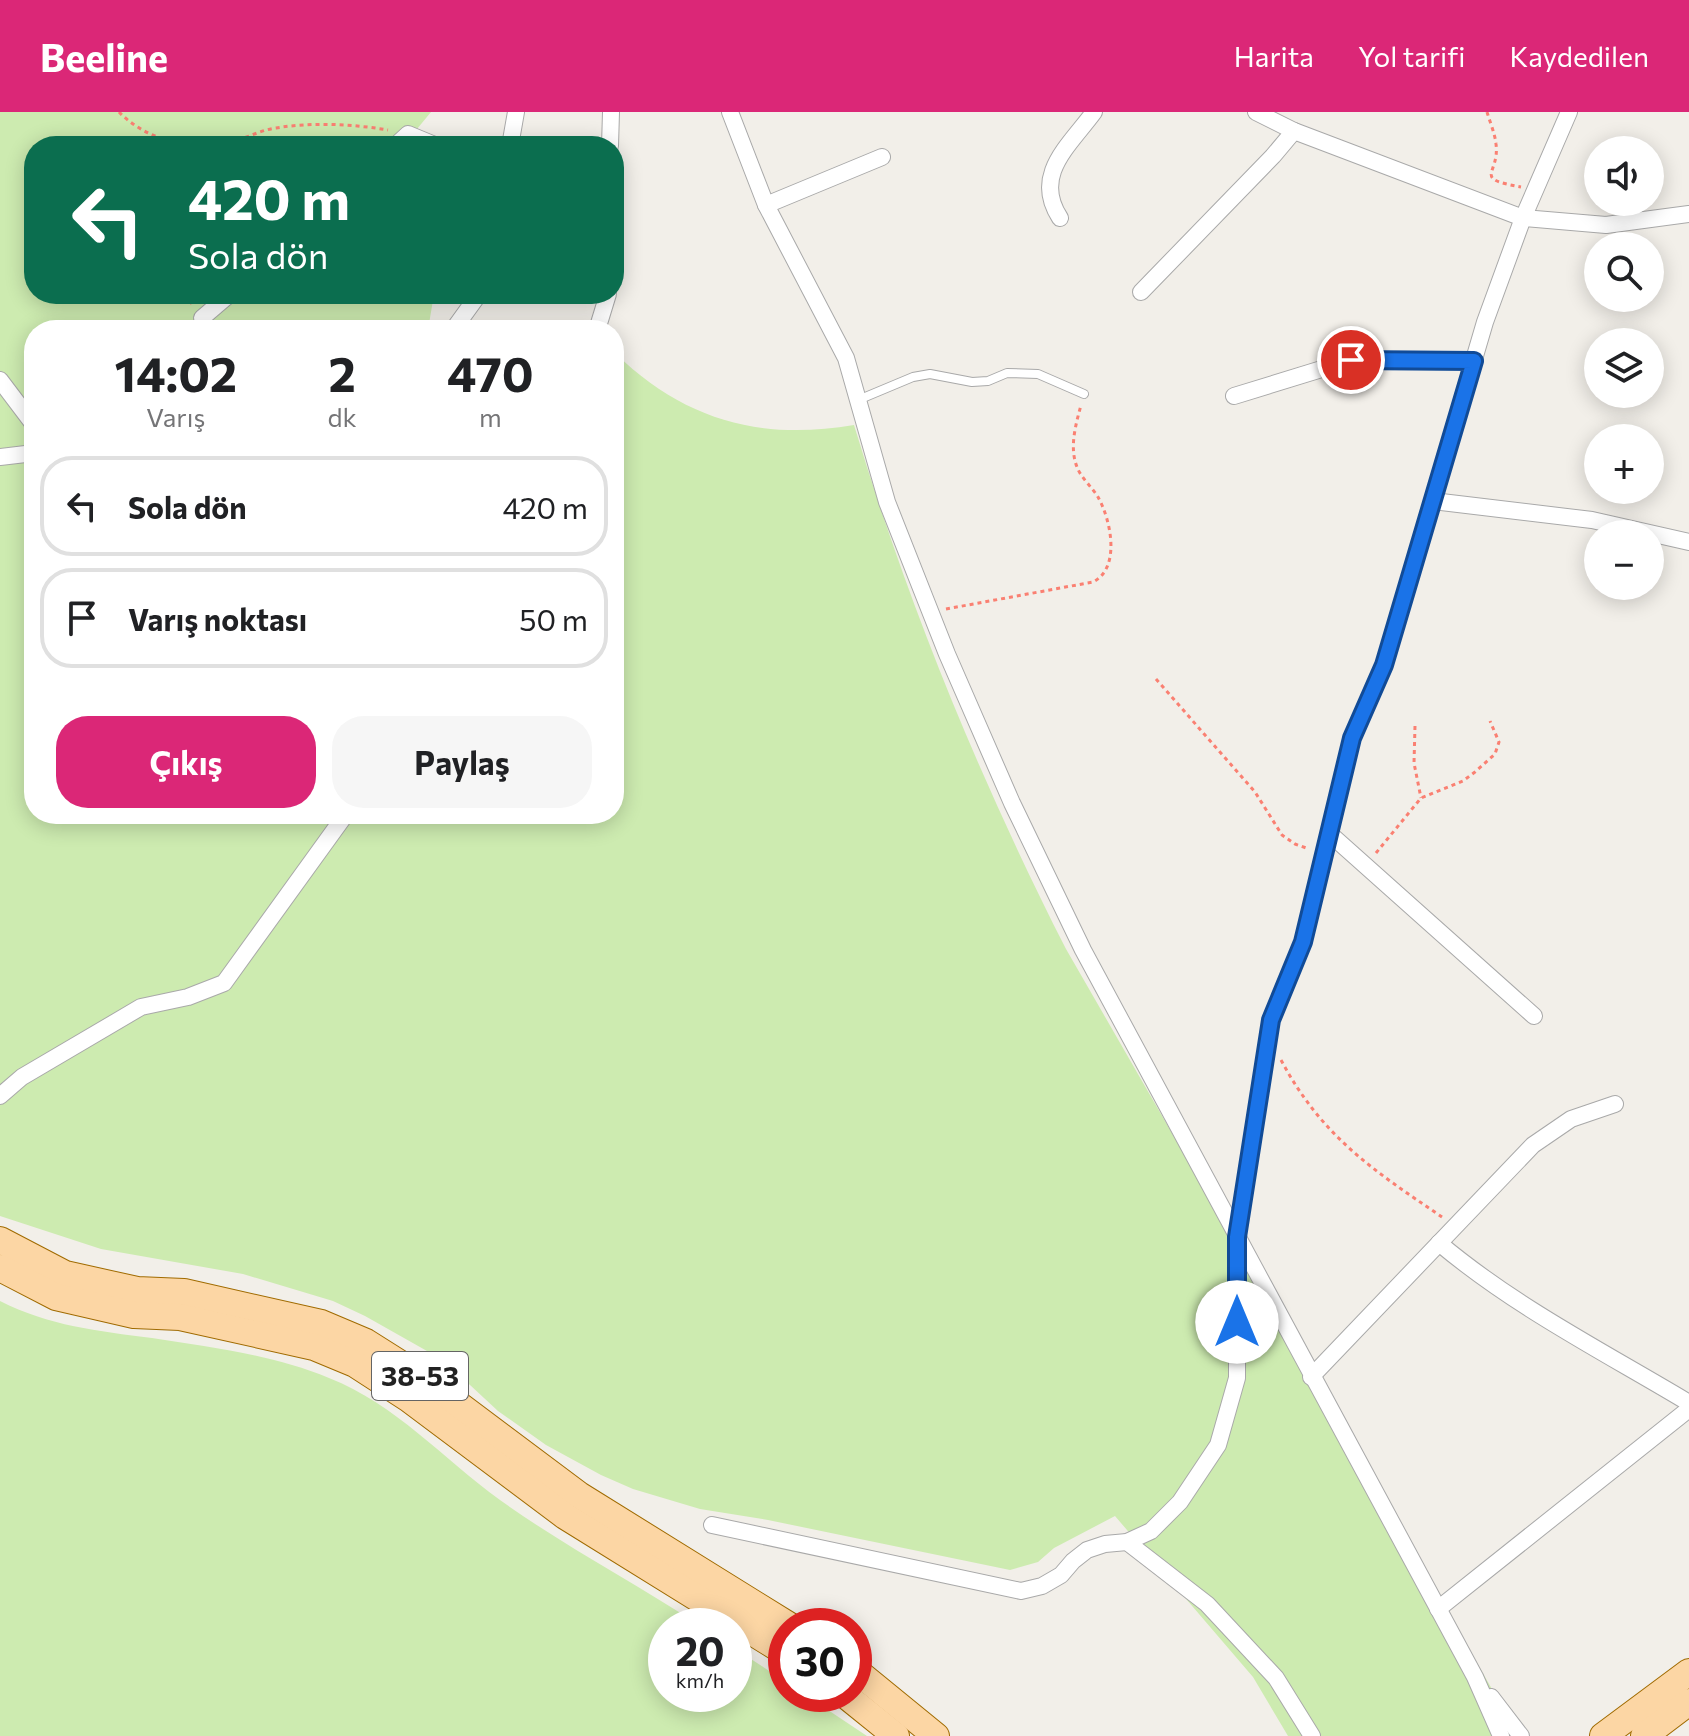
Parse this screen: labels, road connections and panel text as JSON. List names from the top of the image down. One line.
{"streets":{"main road":["38-53"]},"page":{"header":"Beeline","nav":["Harita","Yol tarifi","Kaydedilen"],"map_buttons":["+","−"],"turn":["420 m","Sola dön"],"eta":["14:02","Varış","2","dk","470","m"],"list":[{"name":"Sola dön","value":"420 m"},{"name":"Varış noktası","value":"50 m"}],"buttons":["Çıkış","Paylaş"],"speed":"20 km/h","limit":"30"}}
